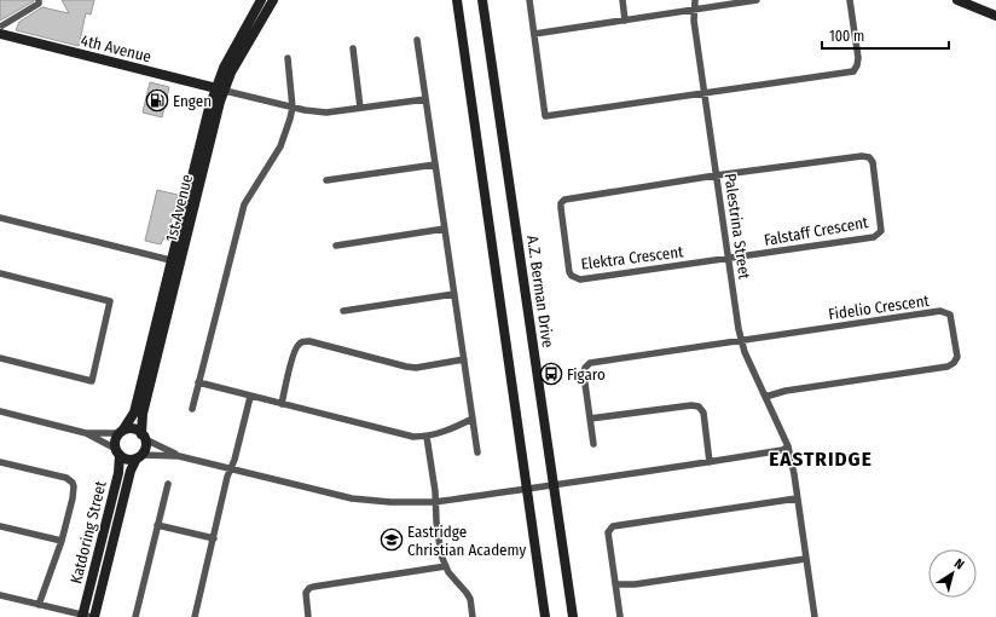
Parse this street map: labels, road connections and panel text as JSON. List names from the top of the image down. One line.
{"streets":{"street":["4th Avenue","1st Avenue","Palestrina Street","Falstaff Crescent","Elektra Crescent","A.Z. Berman Drive","Fidelio Crescent","Katdoring Street"]},"crossings":[["4th Avenue","1st Avenue"],["1st Avenue","Katdoring Street"],["Palestrina Street","Falstaff Crescent"],["Palestrina Street","Elektra Crescent"],["Palestrina Street","Fidelio Crescent"],["Falstaff Crescent","Elektra Crescent"]],"districts":["EASTRIDGE"],"places":{"fuel station":["Engen"],"bus stop":["Figaro"],"school or university":["Eastridge Christian Academy"]},"scale_bar":"100 m","north":"top right"}
